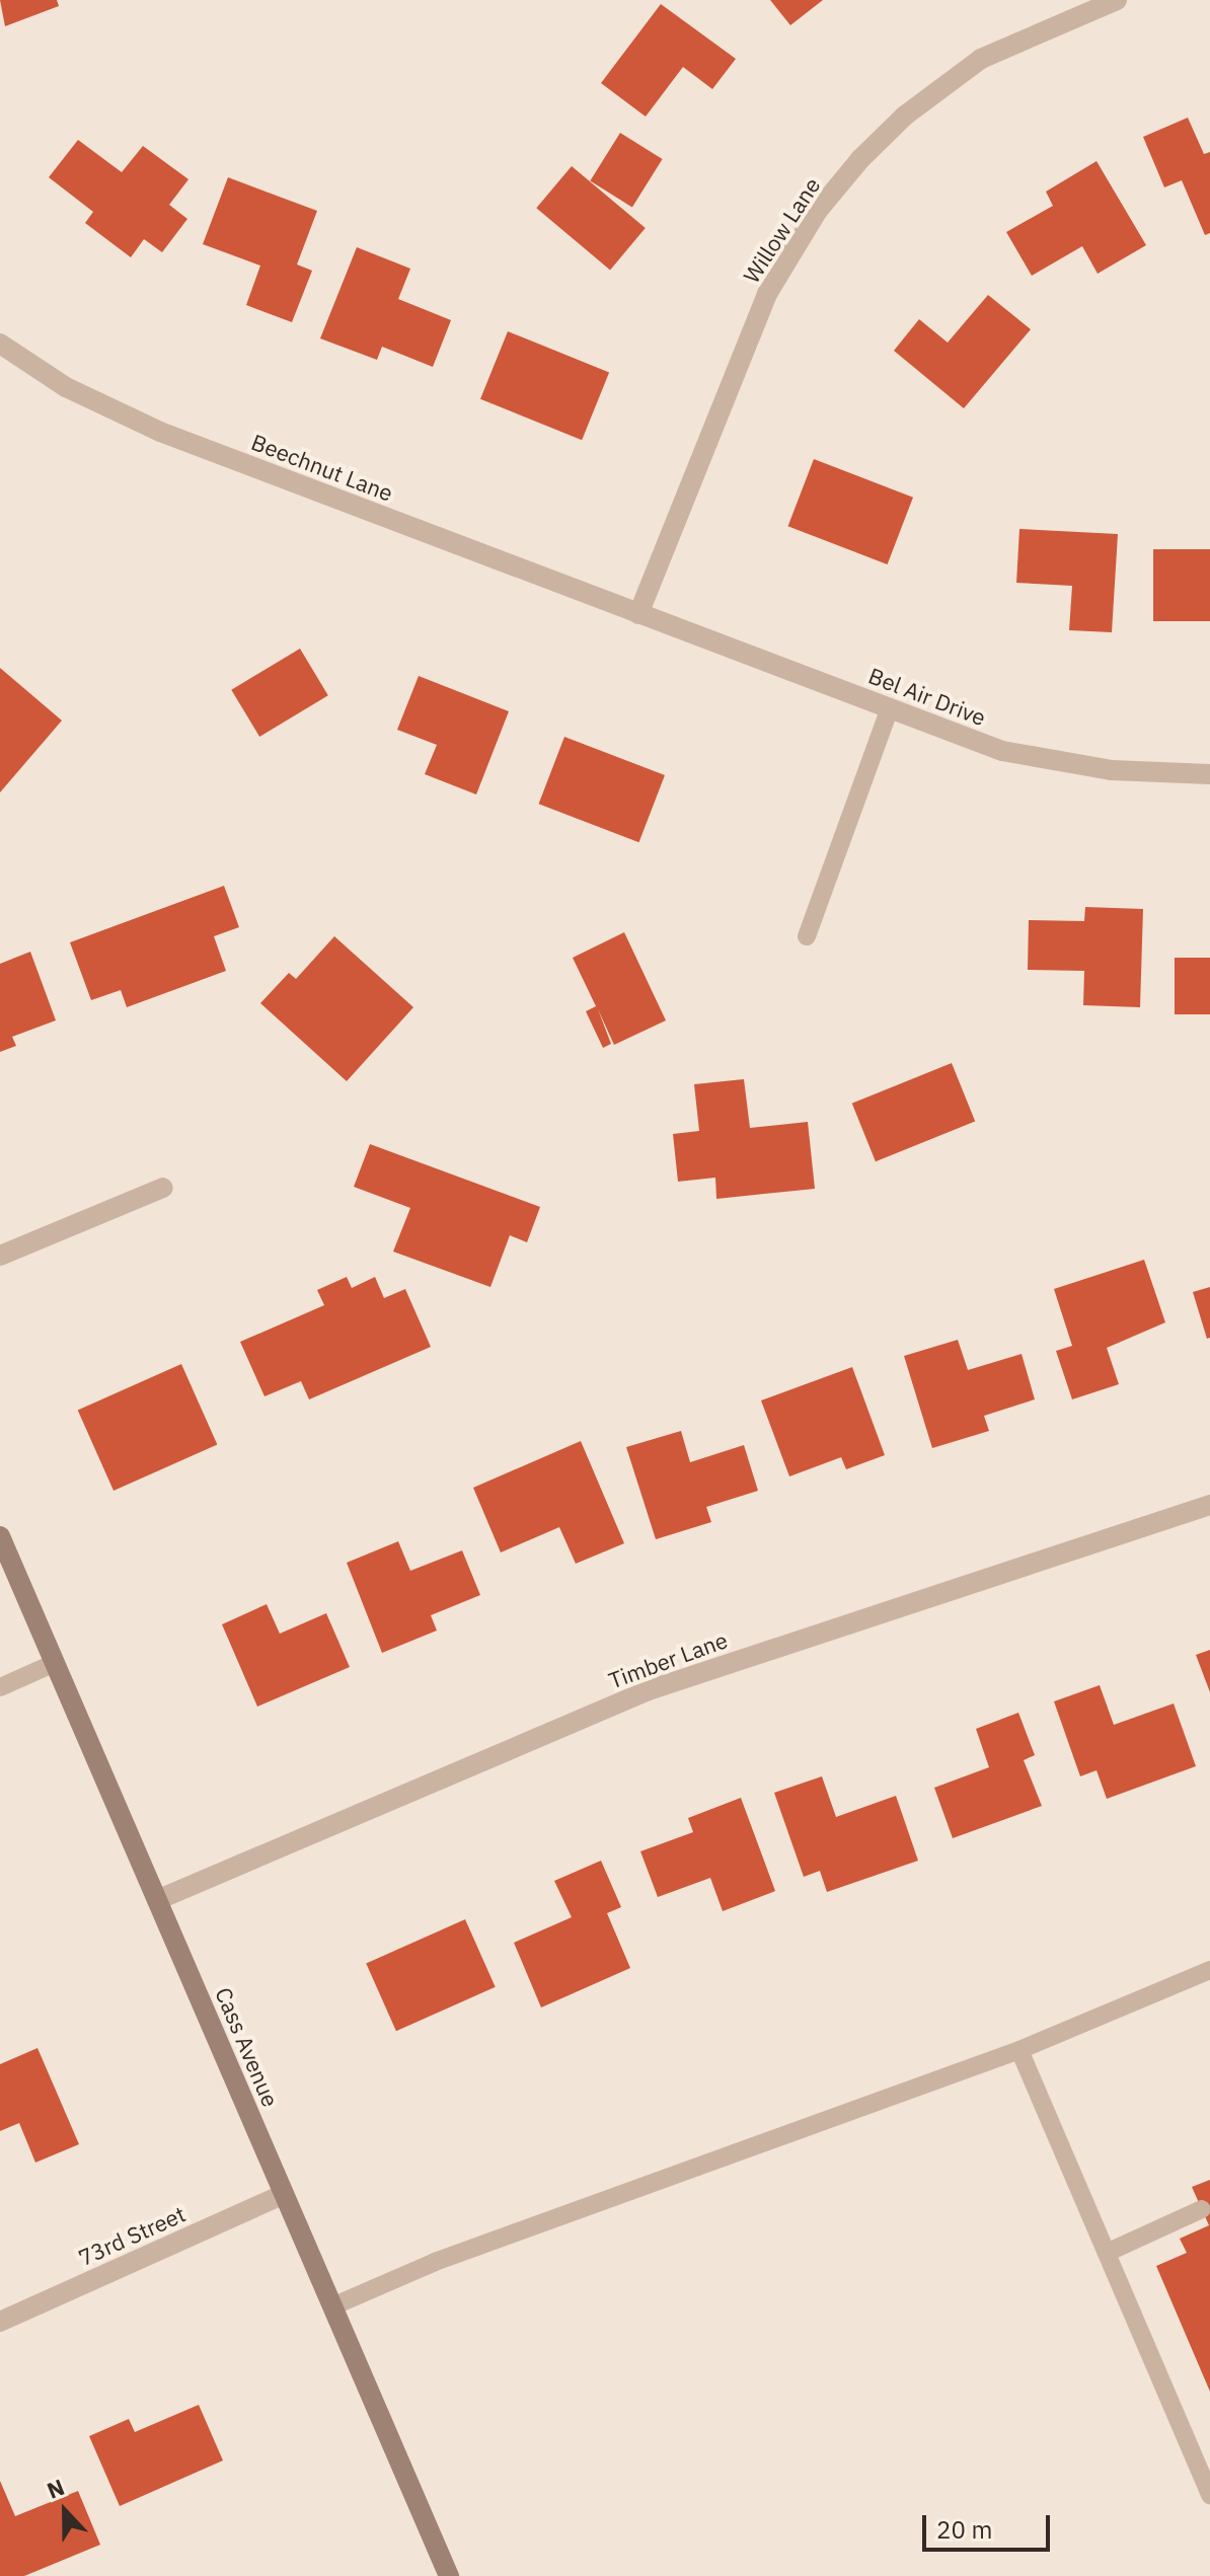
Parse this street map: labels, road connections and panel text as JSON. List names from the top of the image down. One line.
{"streets":{"main road":["Cass Avenue"],"street":["Willow Lane","Beechnut Lane","Bel Air Drive","Timber Lane","73rd Street"]},"crossings":[["Willow Lane","Beechnut Lane"],["Willow Lane","Bel Air Drive"],["Beechnut Lane","Bel Air Drive"],["Timber Lane","Cass Avenue"],["Cass Avenue","73rd Street"]],"scale_bar":"20 m","north":"top"}
